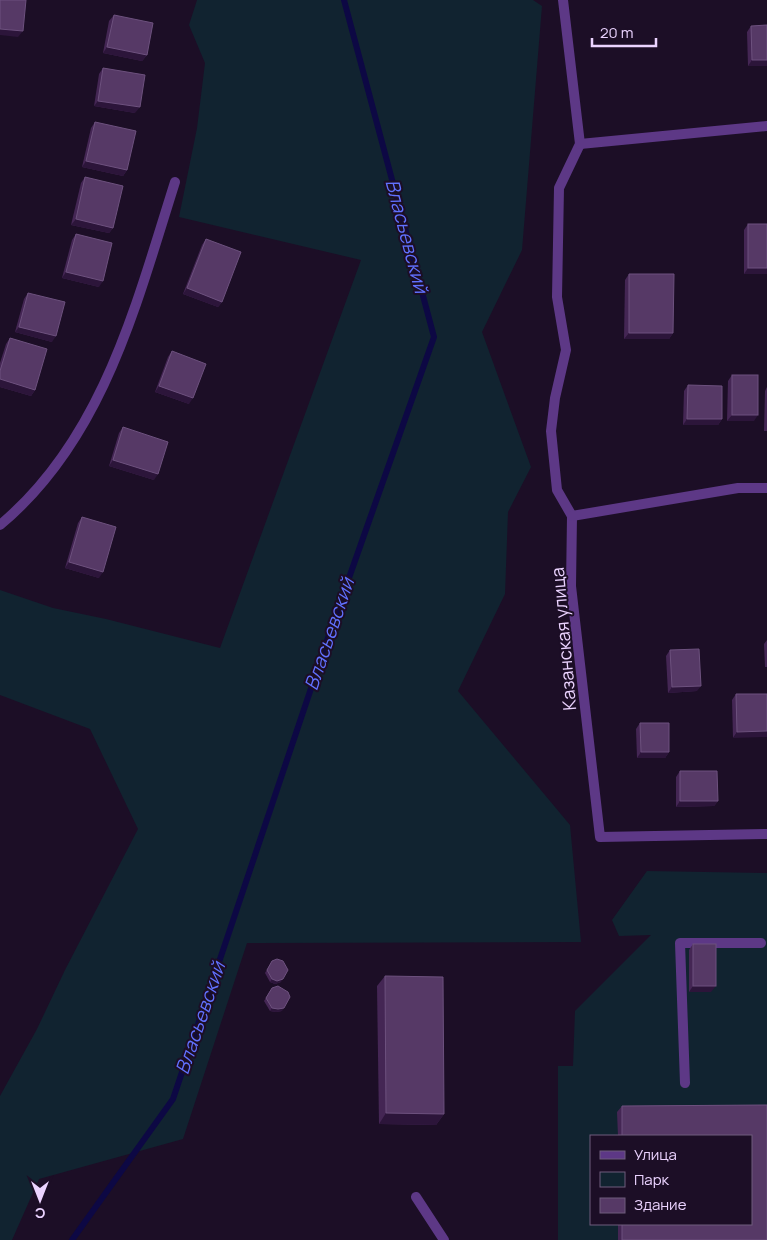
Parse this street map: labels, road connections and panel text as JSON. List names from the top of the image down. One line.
{"streets":{"street":["Казанская улица"]},"water":["Власьевский"],"legend":["Улица","Парк","Здание"],"scale_bar":"20 m","north":"bottom"}
